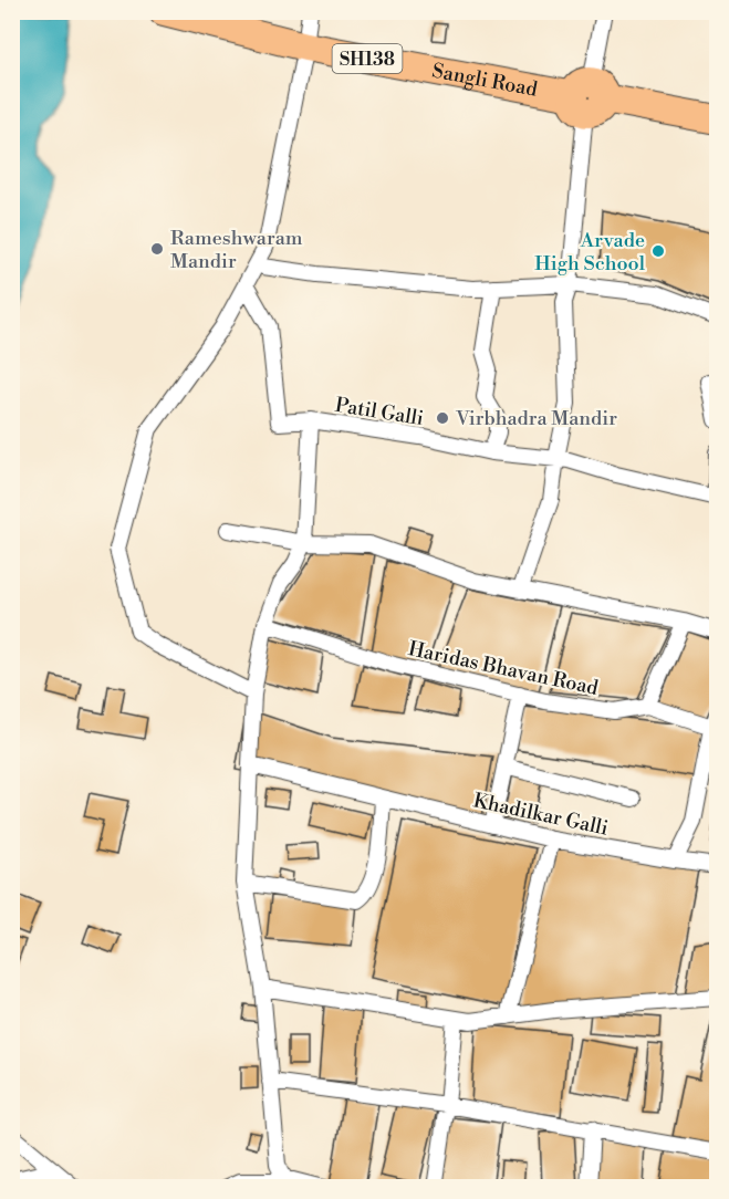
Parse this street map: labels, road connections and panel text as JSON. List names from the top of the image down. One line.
{"streets":{"highway":["SH138","Sangli Road"],"street":["Patil Galli","Haridas Bhavan Road","Khadilkar Galli"]},"places":["Rameshwaram Mandir","Arvade High School","Virbhadra Mandir"]}
